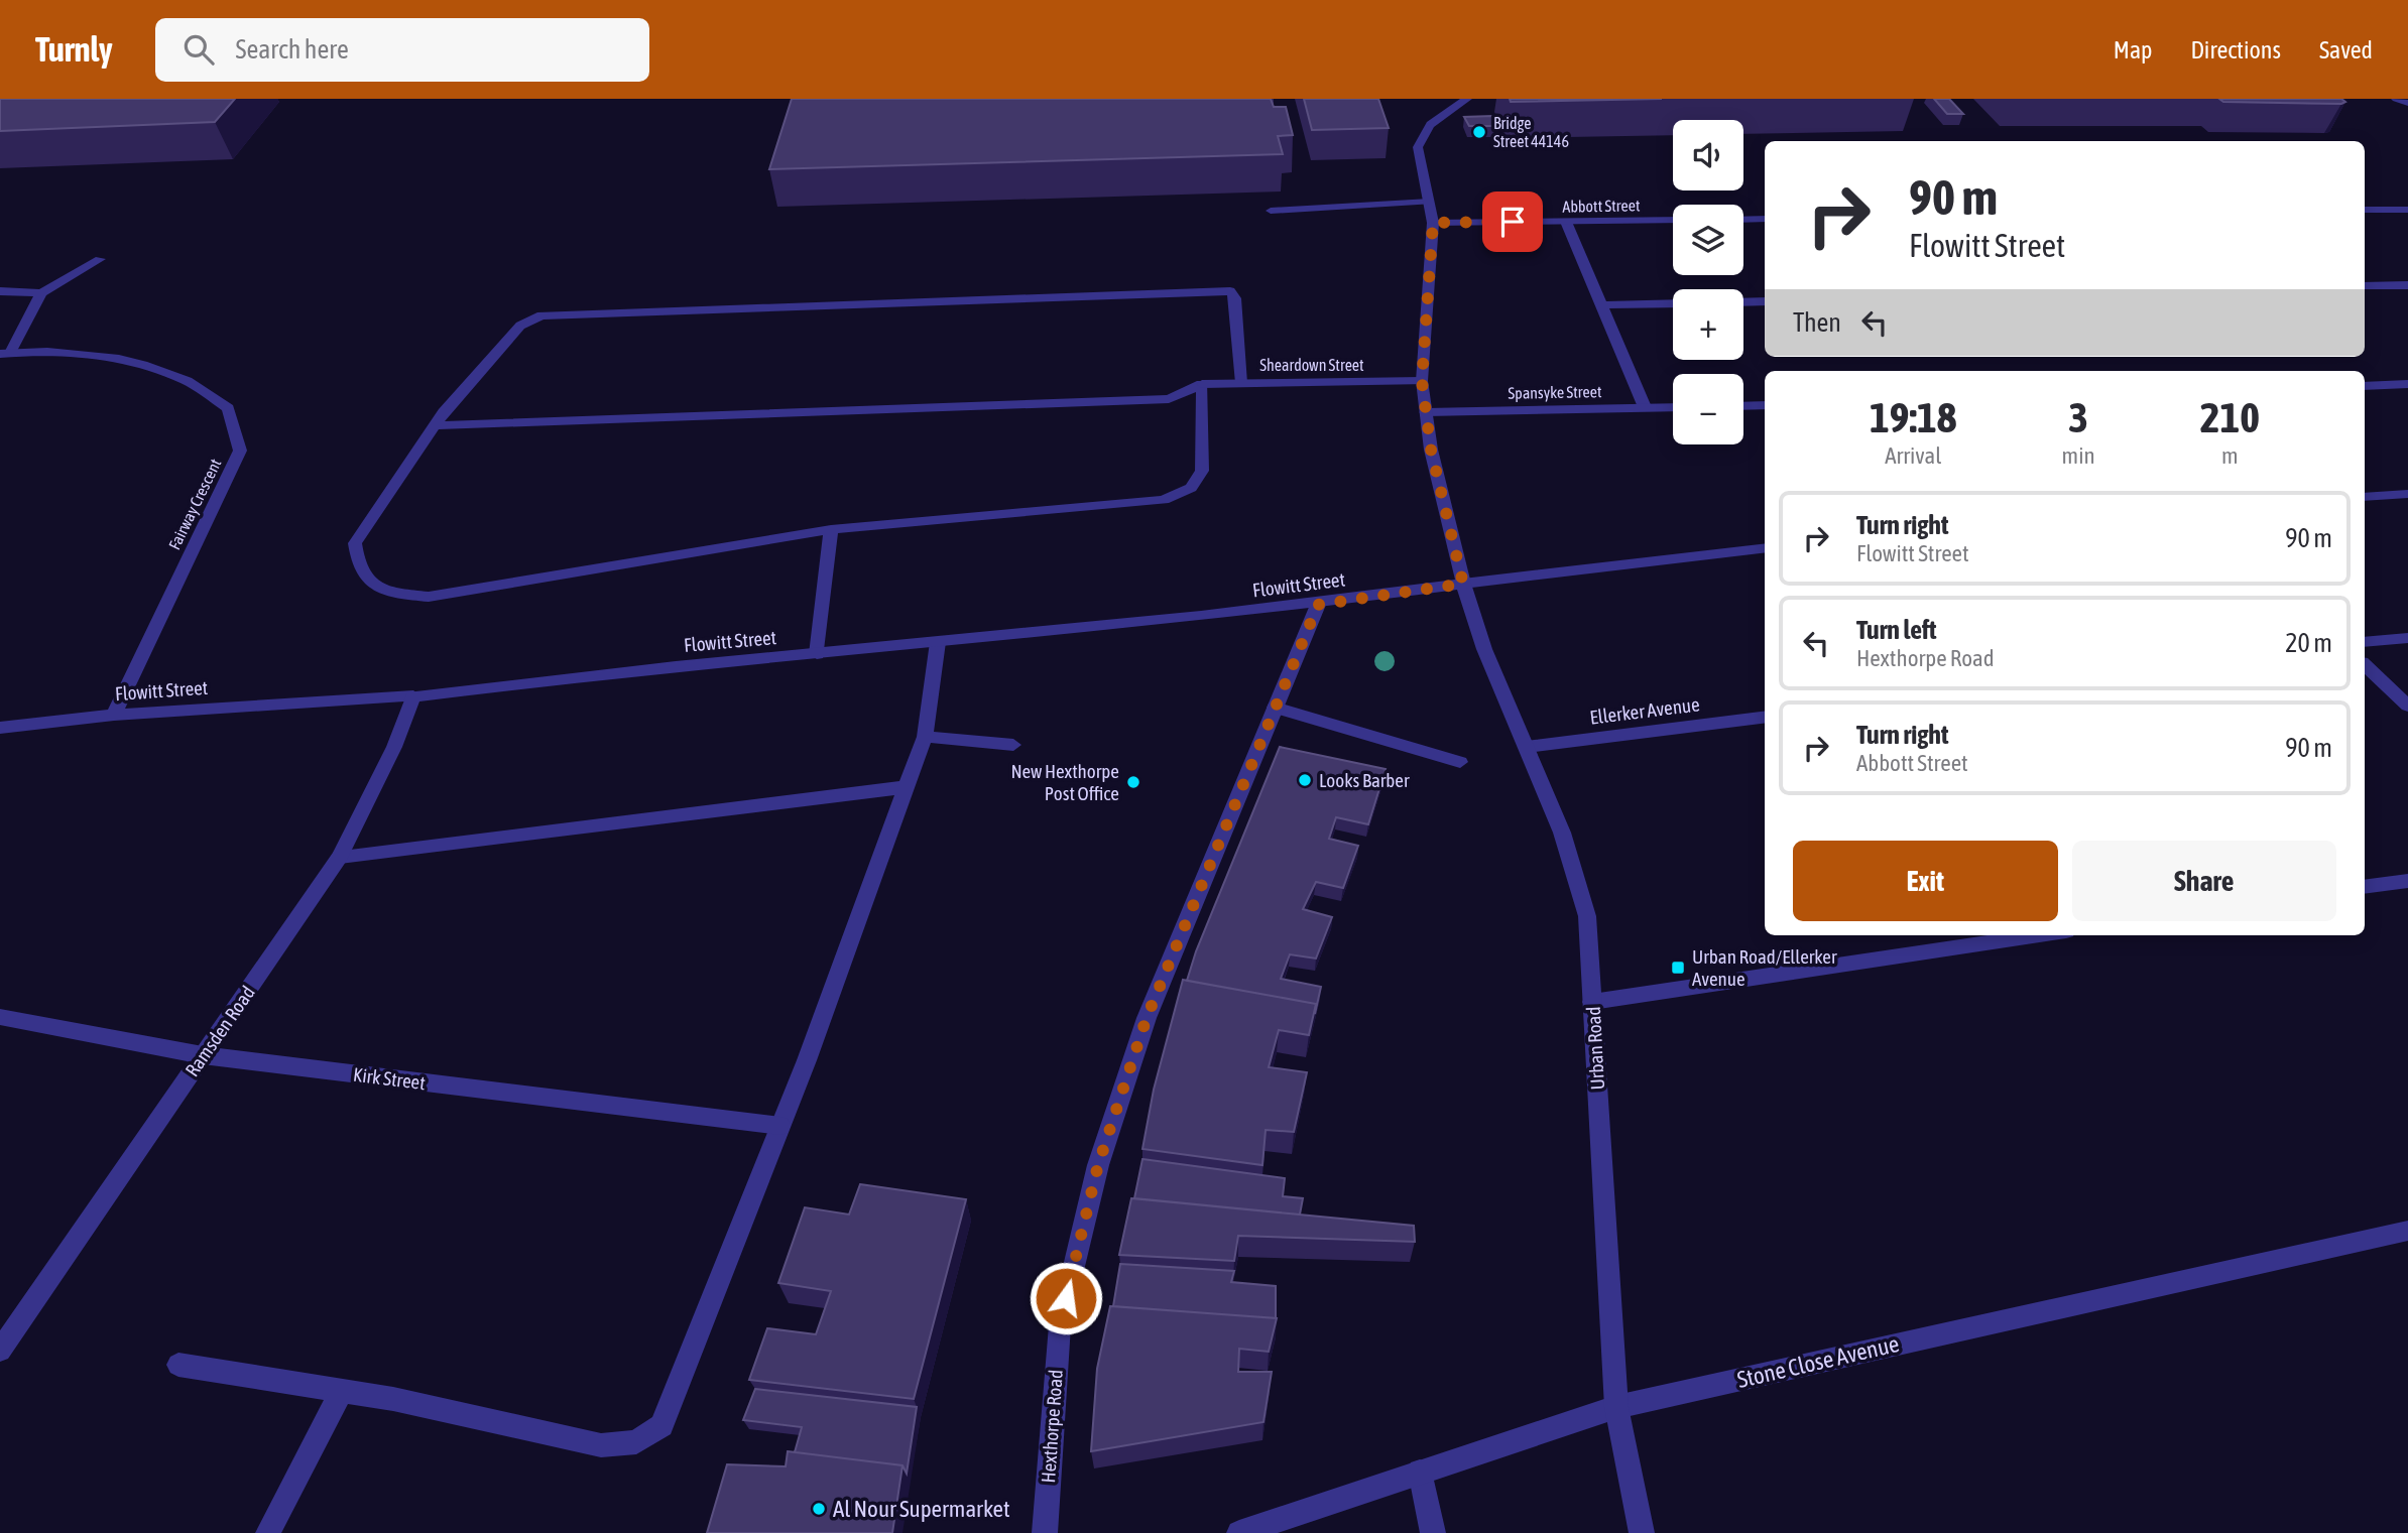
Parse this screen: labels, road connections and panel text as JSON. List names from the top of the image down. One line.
{"streets":{"street":["Abbott Street","Sheardown Street","Spansyke Street","Fairway Crescent","Flowitt Street","Ellerker Avenue","Ramsden Road","Urban Road","Kirk Street","Stone Close Avenue","Hexthorpe Road"]},"crossings":[["Fairway Crescent","Flowitt Street"],["Flowitt Street","Ramsden Road"],["Flowitt Street","Urban Road"],["Flowitt Street","Hexthorpe Road"],["Ellerker Avenue","Urban Road"],["Ramsden Road","Kirk Street"],["Urban Road","Stone Close Avenue"]],"places":{"other":["Bridge Street 44146","Looks Barber","New Hexthorpe Post Office","Al Nour Supermarket"],"transit":["Urban Road/Ellerker Avenue"]},"page":{"header":"Turnly","search":"Search here","nav":["Map","Directions","Saved"],"map_buttons":["+","−"],"turn":["90 m","Flowitt Street"],"then":"Then","eta":["19:18","Arrival","3","min","210","m"],"list":[{"name":"Turn right","note":"Flowitt Street","value":"90 m"},{"name":"Turn left","note":"Hexthorpe Road","value":"20 m"},{"name":"Turn right","note":"Abbott Street","value":"90 m"}],"buttons":["Exit","Share"]}}
